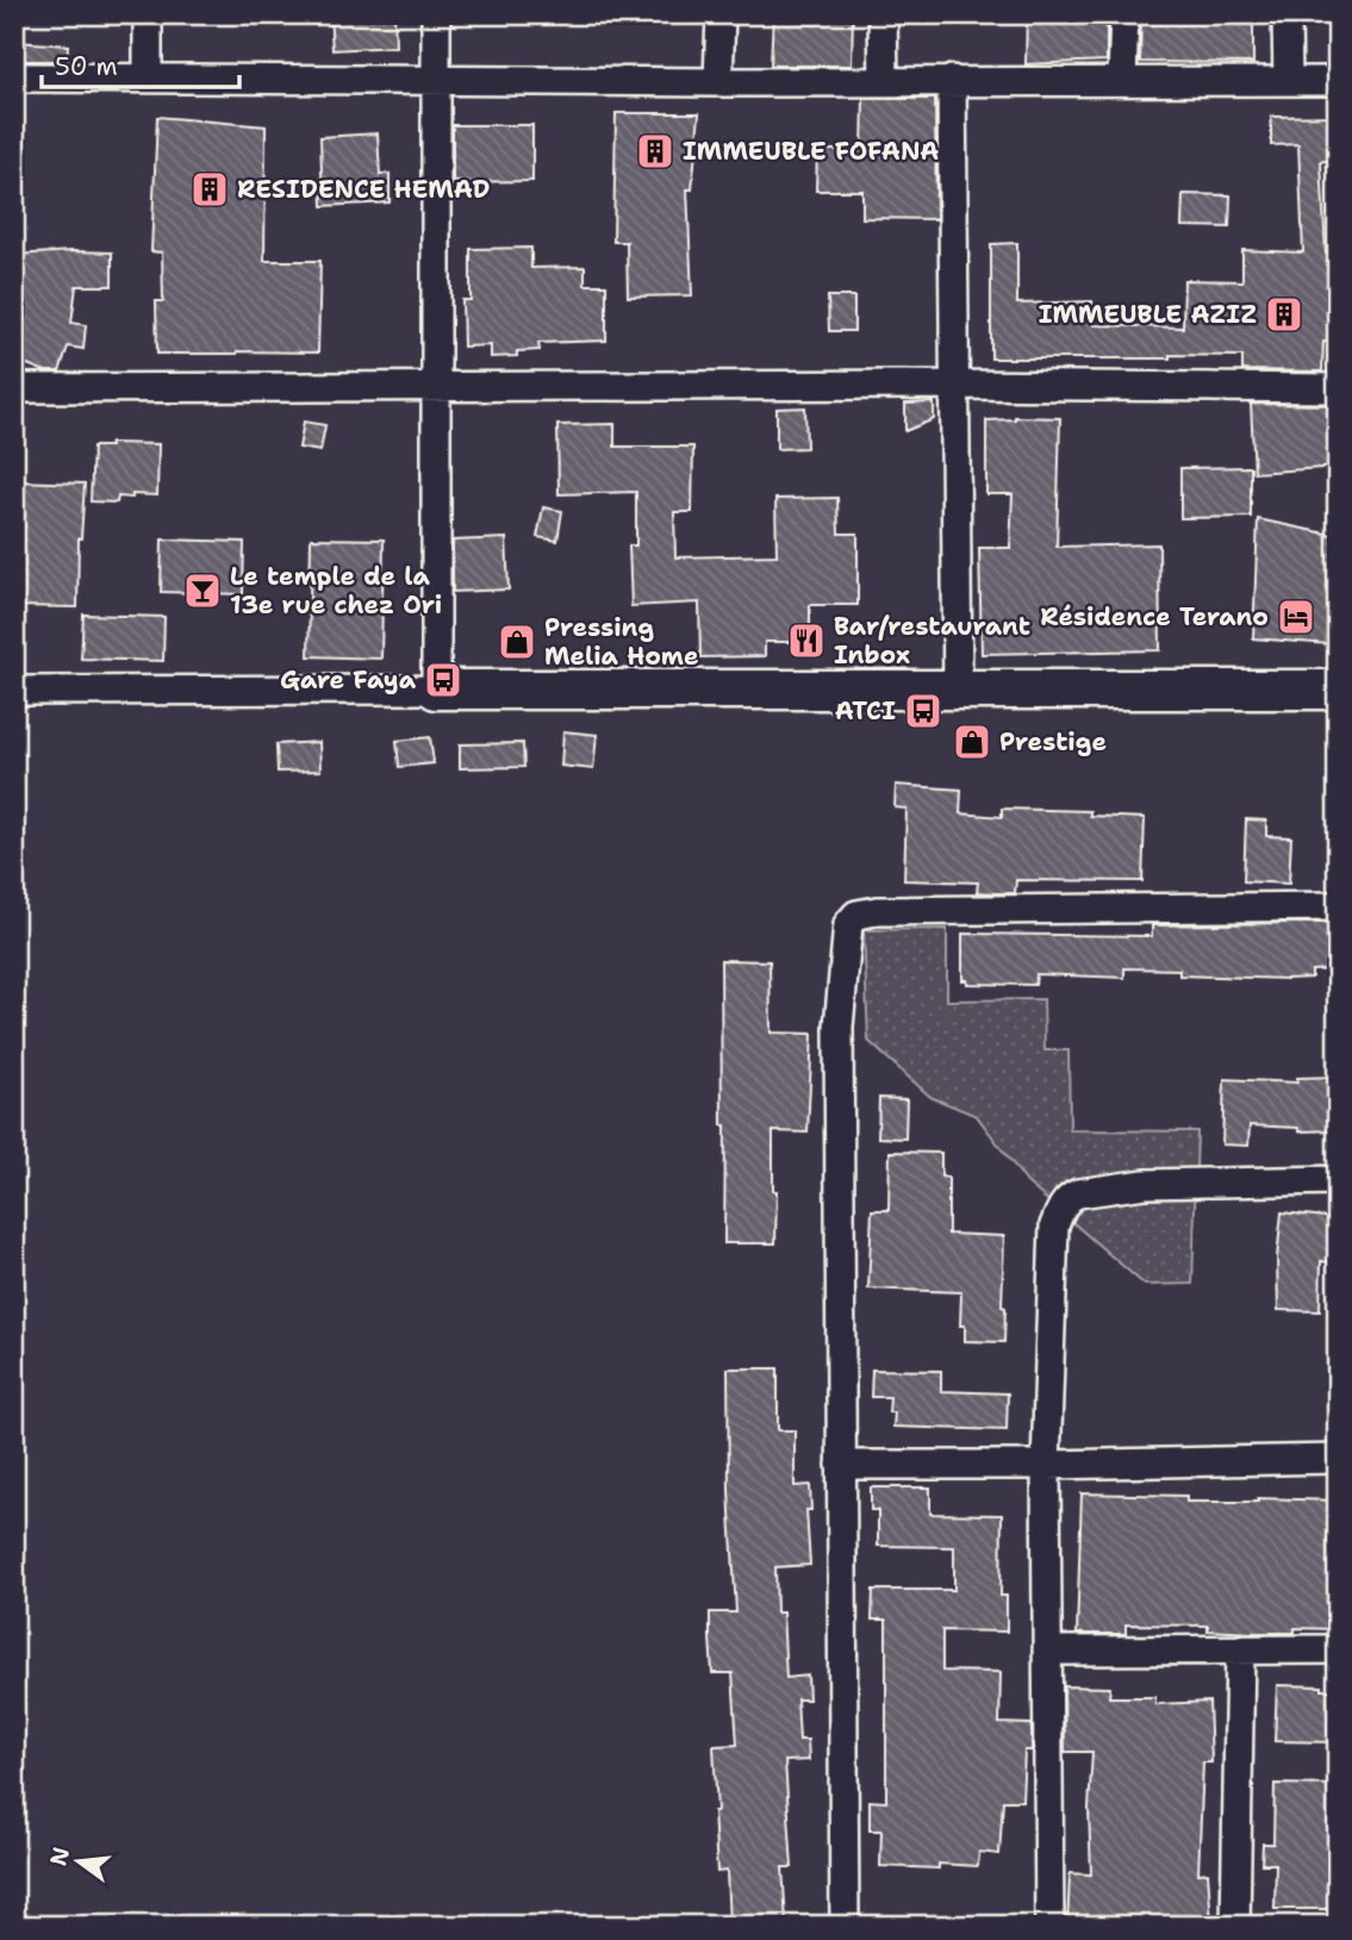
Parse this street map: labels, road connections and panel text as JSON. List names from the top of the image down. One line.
{"places":{"building":["IMMEUBLE FOFANA","RESIDENCE HEMAD","IMMEUBLE AZIZ"],"bar":["Le temple de la 13e rue chez Ori"],"hotel":["Résidence Terano"],"restaurant":["Bar/restaurant Inbox"],"shop":["Pressing Melia Home","Prestige"],"bus stop":["Gare Faya","ATCI"]},"scale_bar":"50 m","north":"left"}
